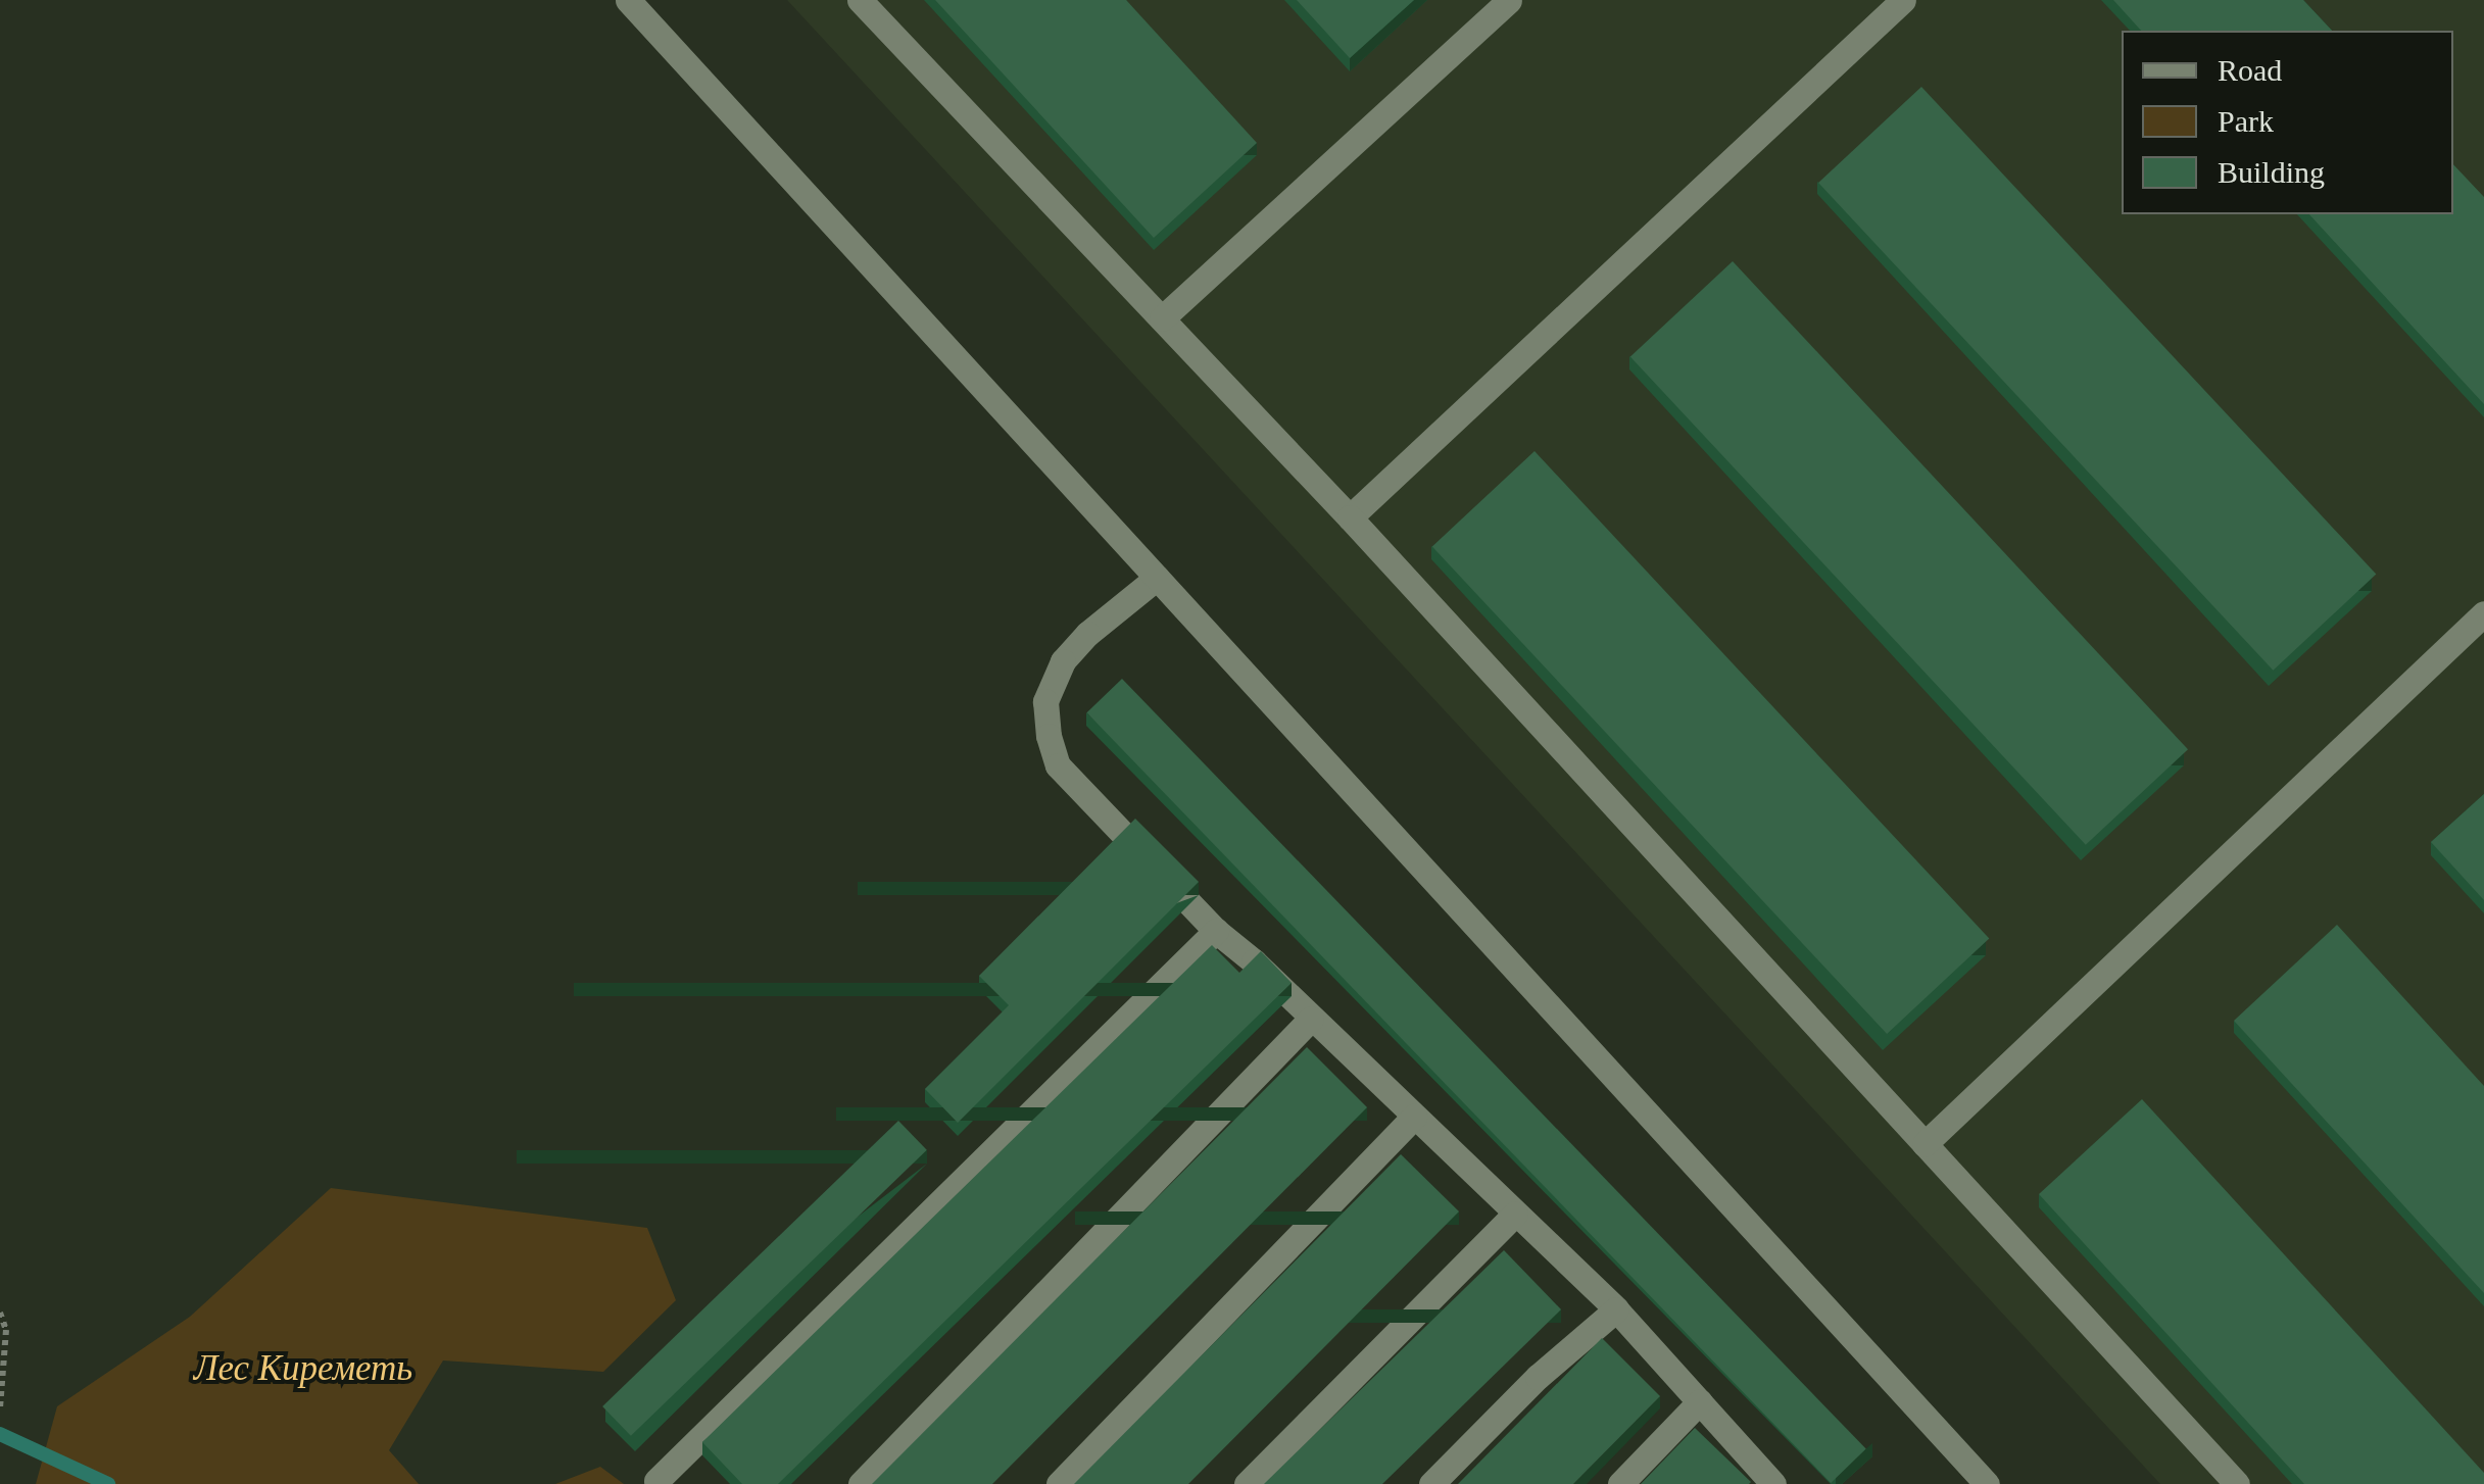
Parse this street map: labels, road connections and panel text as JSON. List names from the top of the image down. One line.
{"parks":["Лес Киреметь"],"legend":["Road","Park","Building"]}
